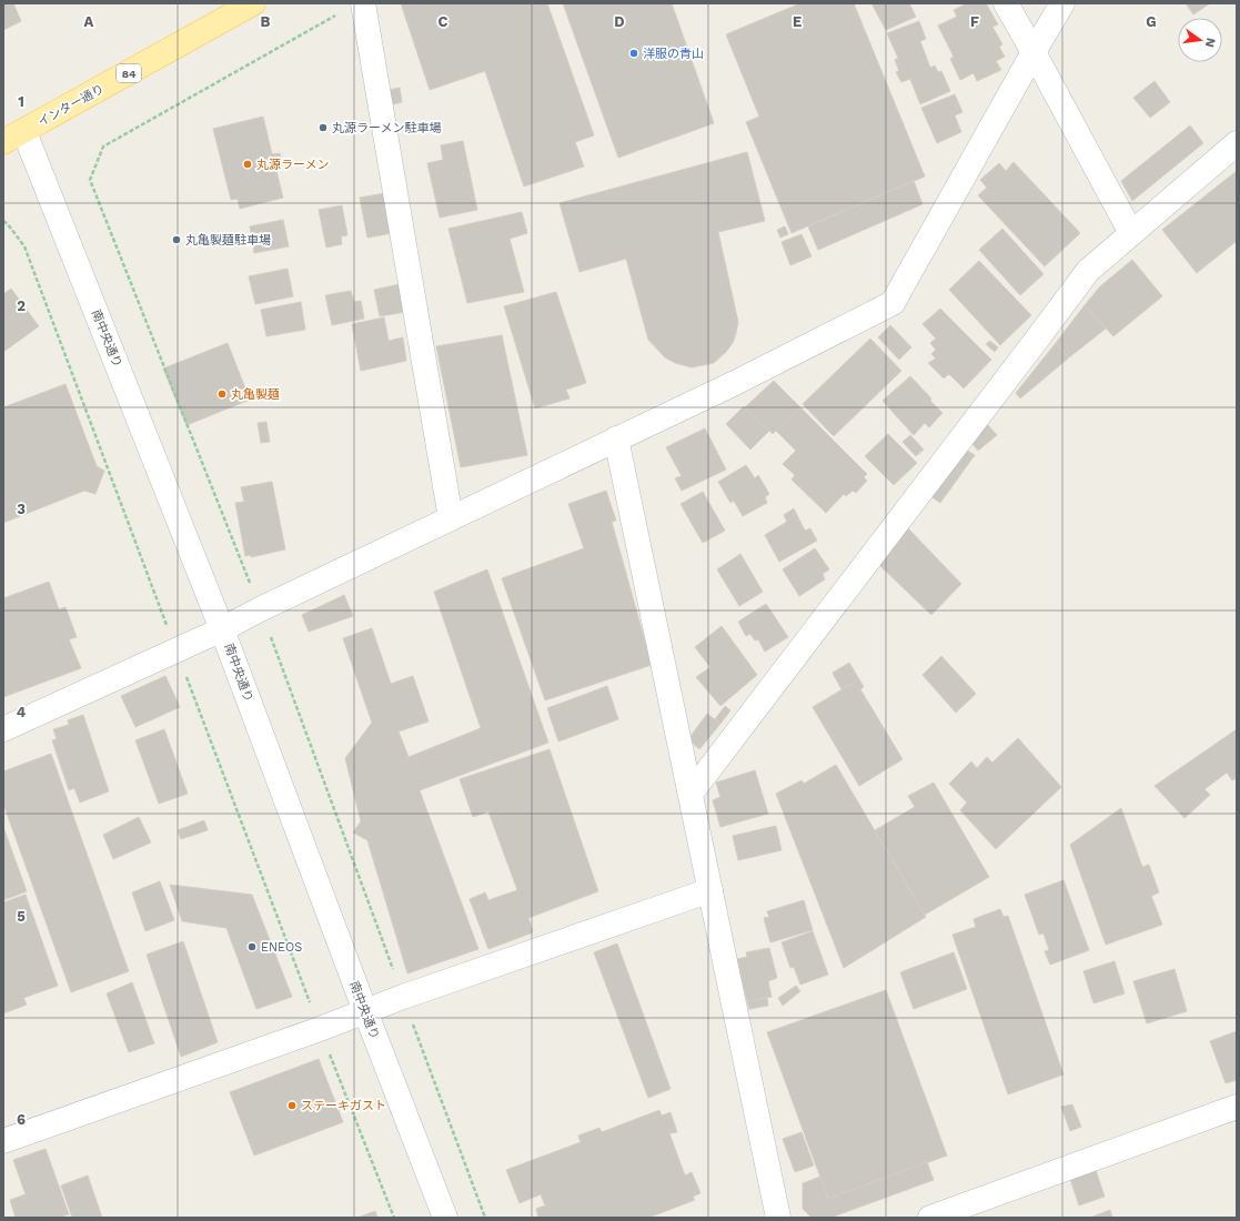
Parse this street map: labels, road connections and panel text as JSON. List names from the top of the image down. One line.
{"streets":{"main road":["84","インター通り"],"street":["南中央通り"]},"crossings":[["インター通り","南中央通り"]],"places":["洋服の青山","丸源ラーメン駐車場","丸源ラーメン","丸亀製麺駐車場","丸亀製麺","ENEOS","ステーキガスト"],"north":"right","grid":{"columns":["A","B","C","D","E","F","G"],"rows":["1","2","3","4","5","6"]}}
